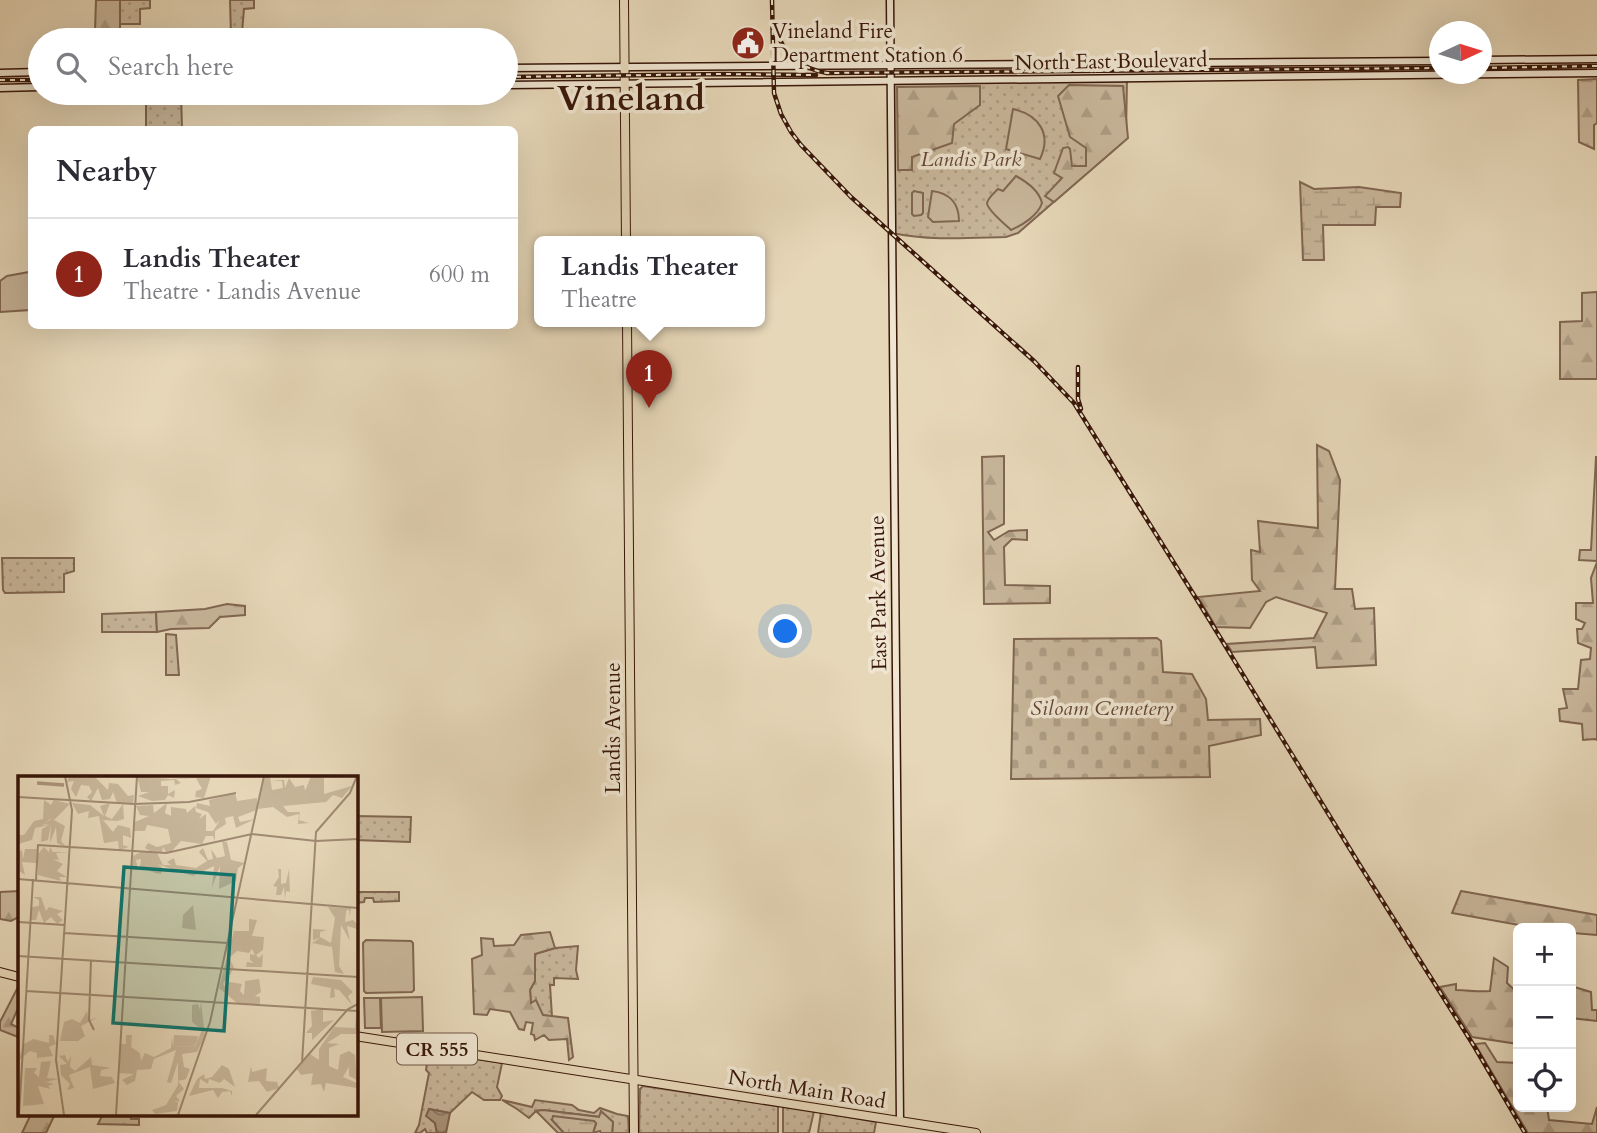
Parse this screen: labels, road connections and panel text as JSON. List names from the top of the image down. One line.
{"streets":{"main road":["North East Boulevard","East Park Avenue","Landis Avenue","CR 555","North Main Road"]},"crossings":[["North East Boulevard","East Park Avenue"],["East Park Avenue","North Main Road"],["Landis Avenue","CR 555"],["Landis Avenue","North Main Road"],["CR 555","North Main Road"]],"districts":["Vineland"],"parks":["Landis Park","Siloam Cemetery"],"places":{"public building":["Vineland Fire Department Station 6"]},"north":"right","page":{"search":"Search here","heading":"Nearby","list":[{"mark":"1","name":"Landis Theater","note":"Theatre · Landis Avenue","value":"600 m"}],"popup":["Landis Theater","Theatre"],"pins":"1","map_buttons":["+","−"]}}
